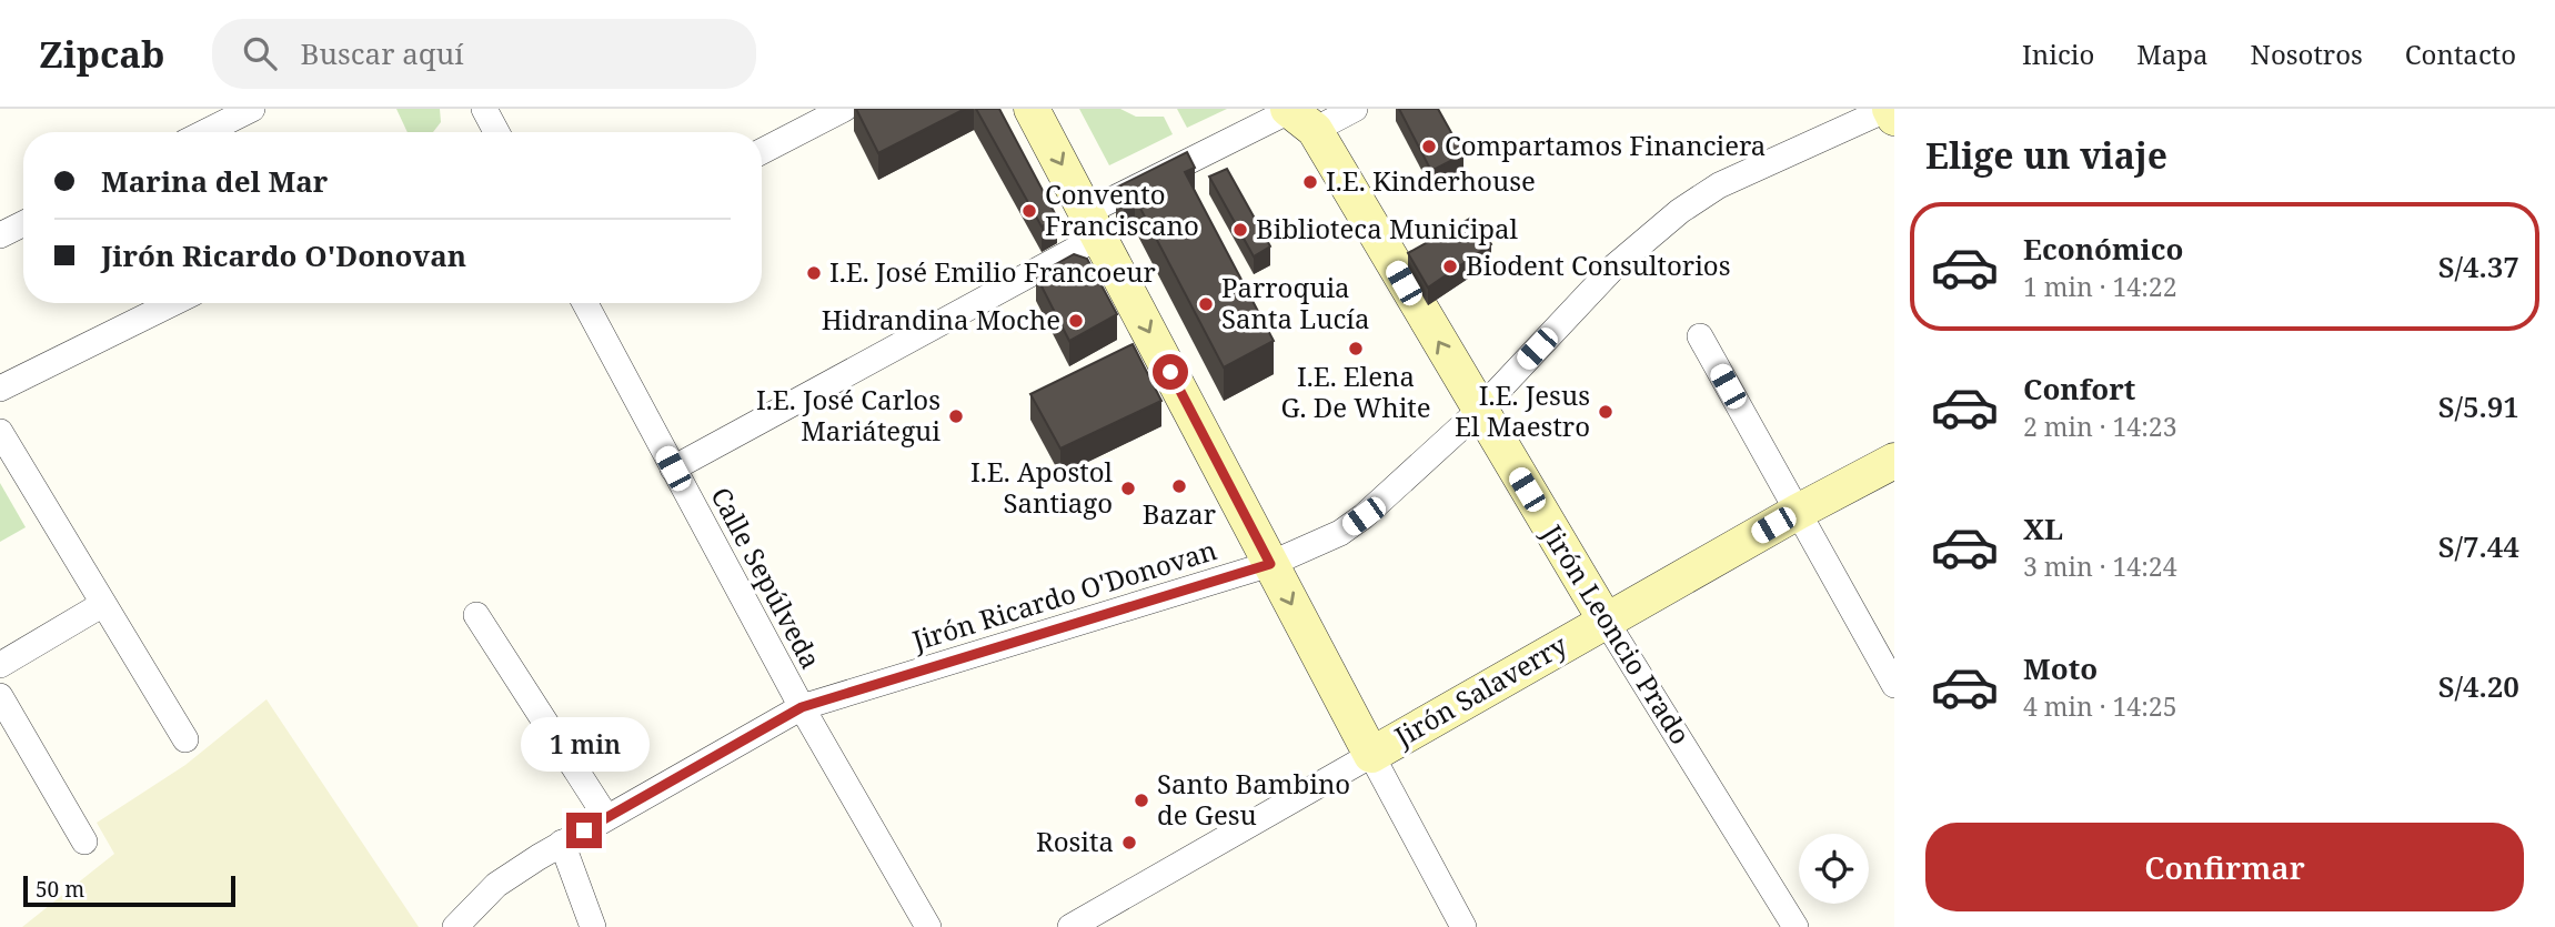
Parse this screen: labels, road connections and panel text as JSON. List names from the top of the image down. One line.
{"streets":{"street":["Calle Sepúlveda","Jirón Ricardo O'Donovan","Jirón Leoncio Prado","Jirón Salaverry"]},"crossings":[["Calle Sepúlveda","Jirón Ricardo O'Donovan"],["Jirón Ricardo O'Donovan","Jirón Leoncio Prado"],["Jirón Leoncio Prado","Jirón Salaverry"]],"places":["Compartamos Financiera","I.E. Kinderhouse","Convento Franciscano","Biblioteca Municipal","Biodent Consultorios","I.E. José Emilio Francoeur","Parroquia Santa Lucía","Hidrandina Moche","I.E. Elena G. De White","I.E. Jesus El Maestro","I.E. José Carlos Mariátegui","Bazar","I.E. Apostol Santiago","Santo Bambino de Gesu","Rosita"],"scale_bar":"50 m","page":{"header":"Zipcab","search":"Buscar aquí","nav":["Inicio","Mapa","Nosotros","Contacto"],"heading":"Elige un viaje","banner":["Marina del Mar","Jirón Ricardo O'Donovan"],"list":[{"name":"Económico","note":"1 min · 14:22","value":"S/4.37"},{"name":"Confort","note":"2 min · 14:23","value":"S/5.91"},{"name":"XL","note":"3 min · 14:24","value":"S/7.44"},{"name":"Moto","note":"4 min · 14:25","value":"S/4.20"}],"bubble":"1 min","buttons":"Confirmar","scale":"50 m"}}
